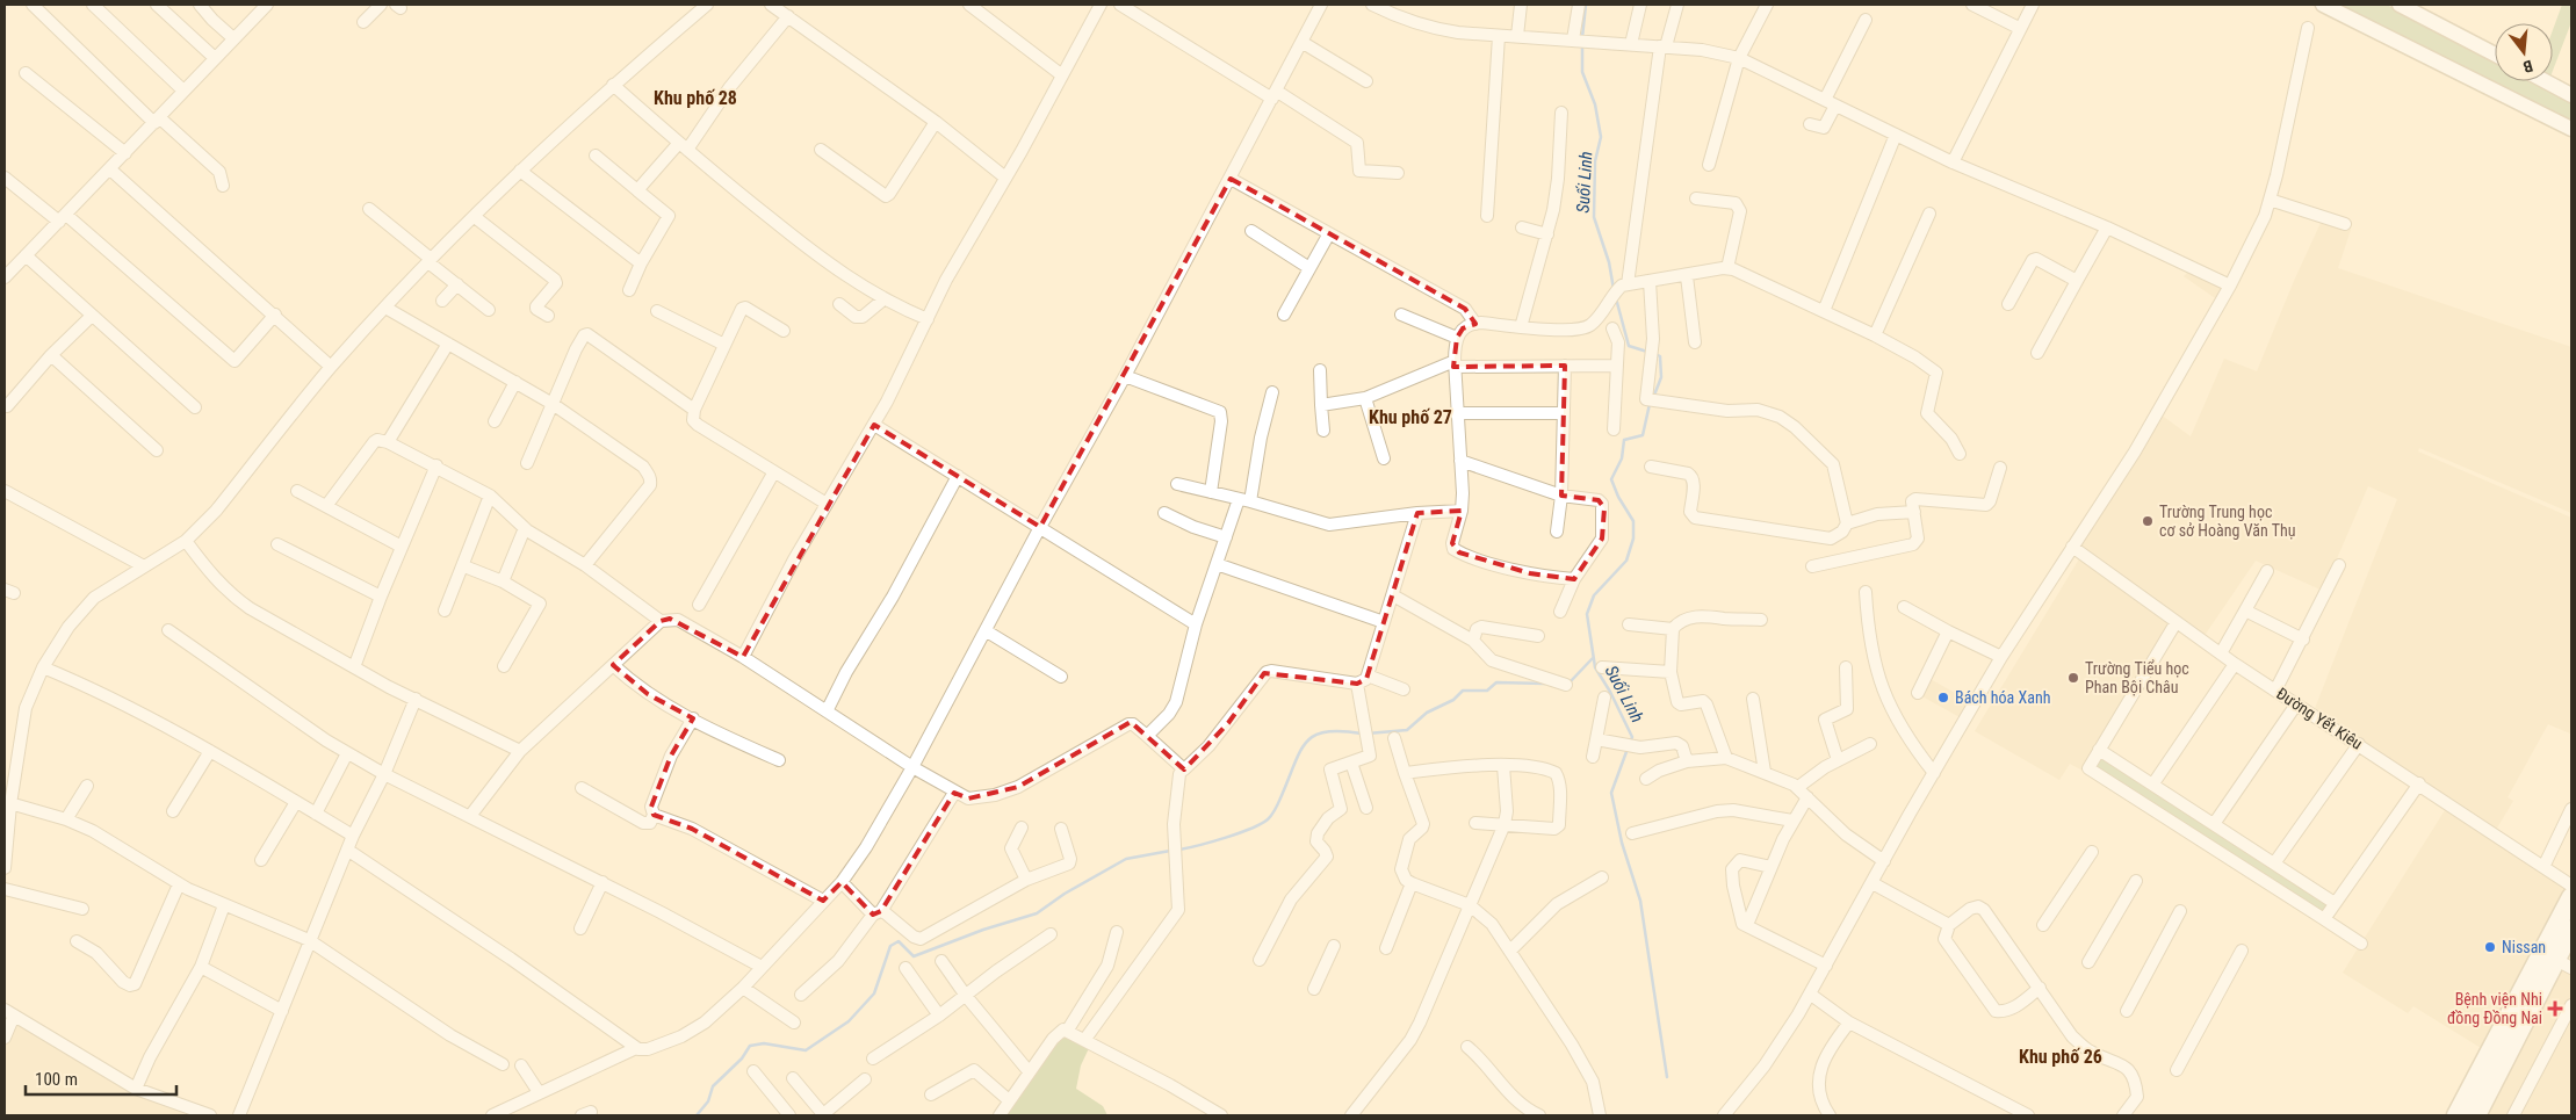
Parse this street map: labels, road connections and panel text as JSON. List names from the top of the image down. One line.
{"streets":{"street":["Đường Yết Kiêu"]},"districts":["Khu phố 28","Khu phố 27","Khu phố 26"],"water":["Suối Linh"],"places":{"other":["Trường Trung học cơ sở Hoàng Văn Thụ","Trường Tiểu học Phan Bội Châu","Bách hóa Xanh","Nissan"],"health":["Bệnh viện Nhi đồng Đồng Nai"]},"scale_bar":"100 m","north":"bottom"}
